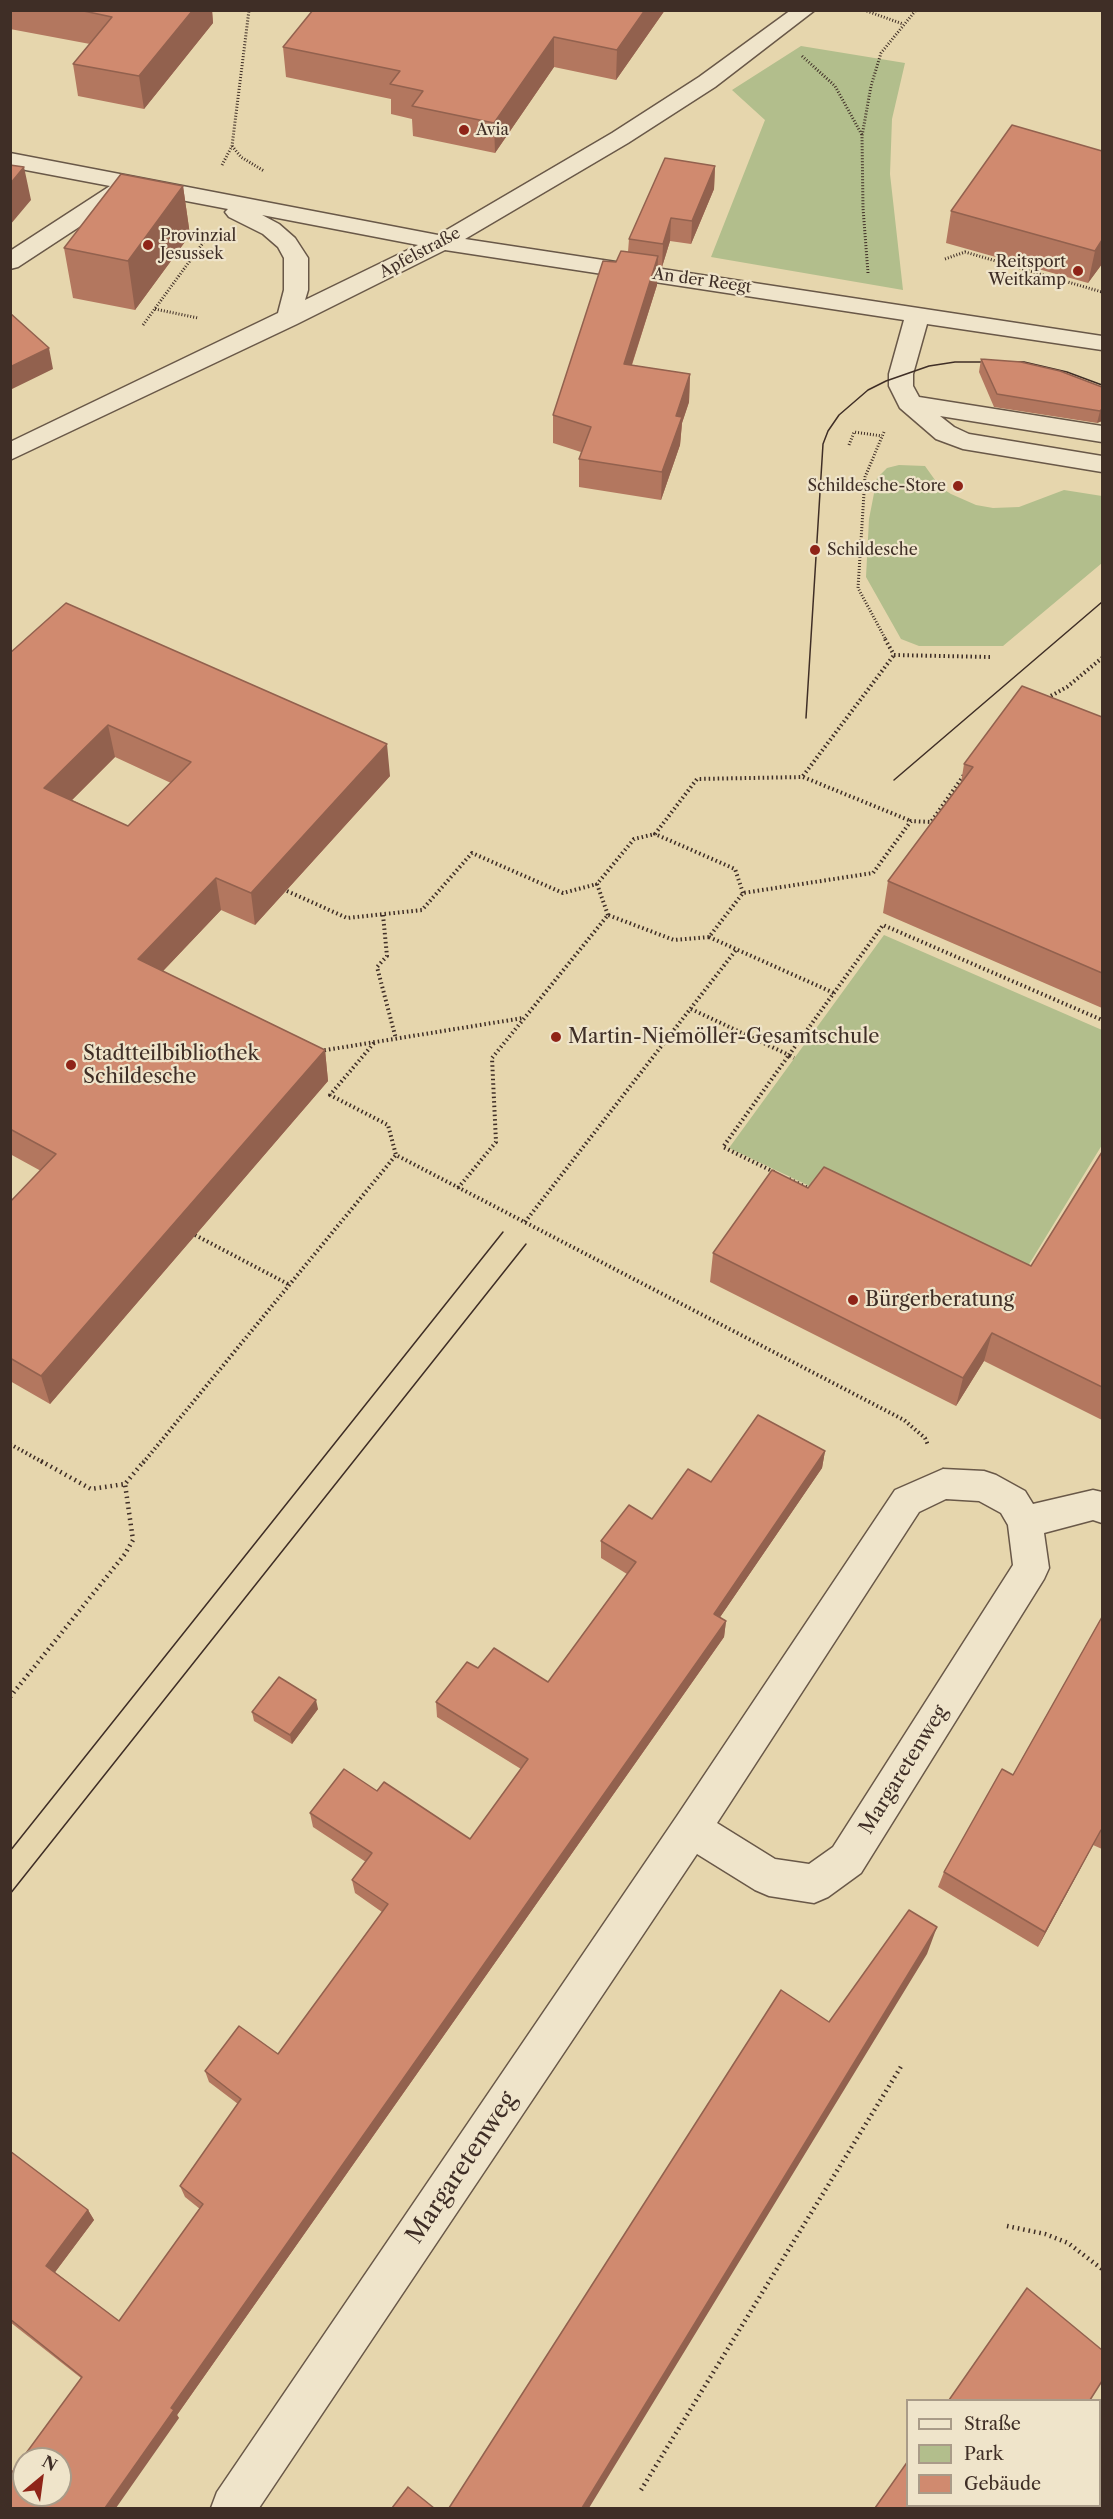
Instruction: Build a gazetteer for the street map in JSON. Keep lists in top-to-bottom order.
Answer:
{
  "streets": {
    "street": ["Apfelstraße", "An der Reegt", "Margaretenweg"]
  },
  "crossings": [
    ["Apfelstraße", "An der Reegt"]
  ],
  "places": [
    "Avia",
    "Provinzial Jesussek",
    "Reitsport Weitkamp",
    "Schildesche-Store",
    "Schildesche",
    "Martin-Niemöller-Gesamtschule",
    "Stadtteilbibliothek Schildesche",
    "Bürgerberatung"
  ],
  "legend": ["Straße", "Park", "Gebäude"],
  "north": "top right"
}
